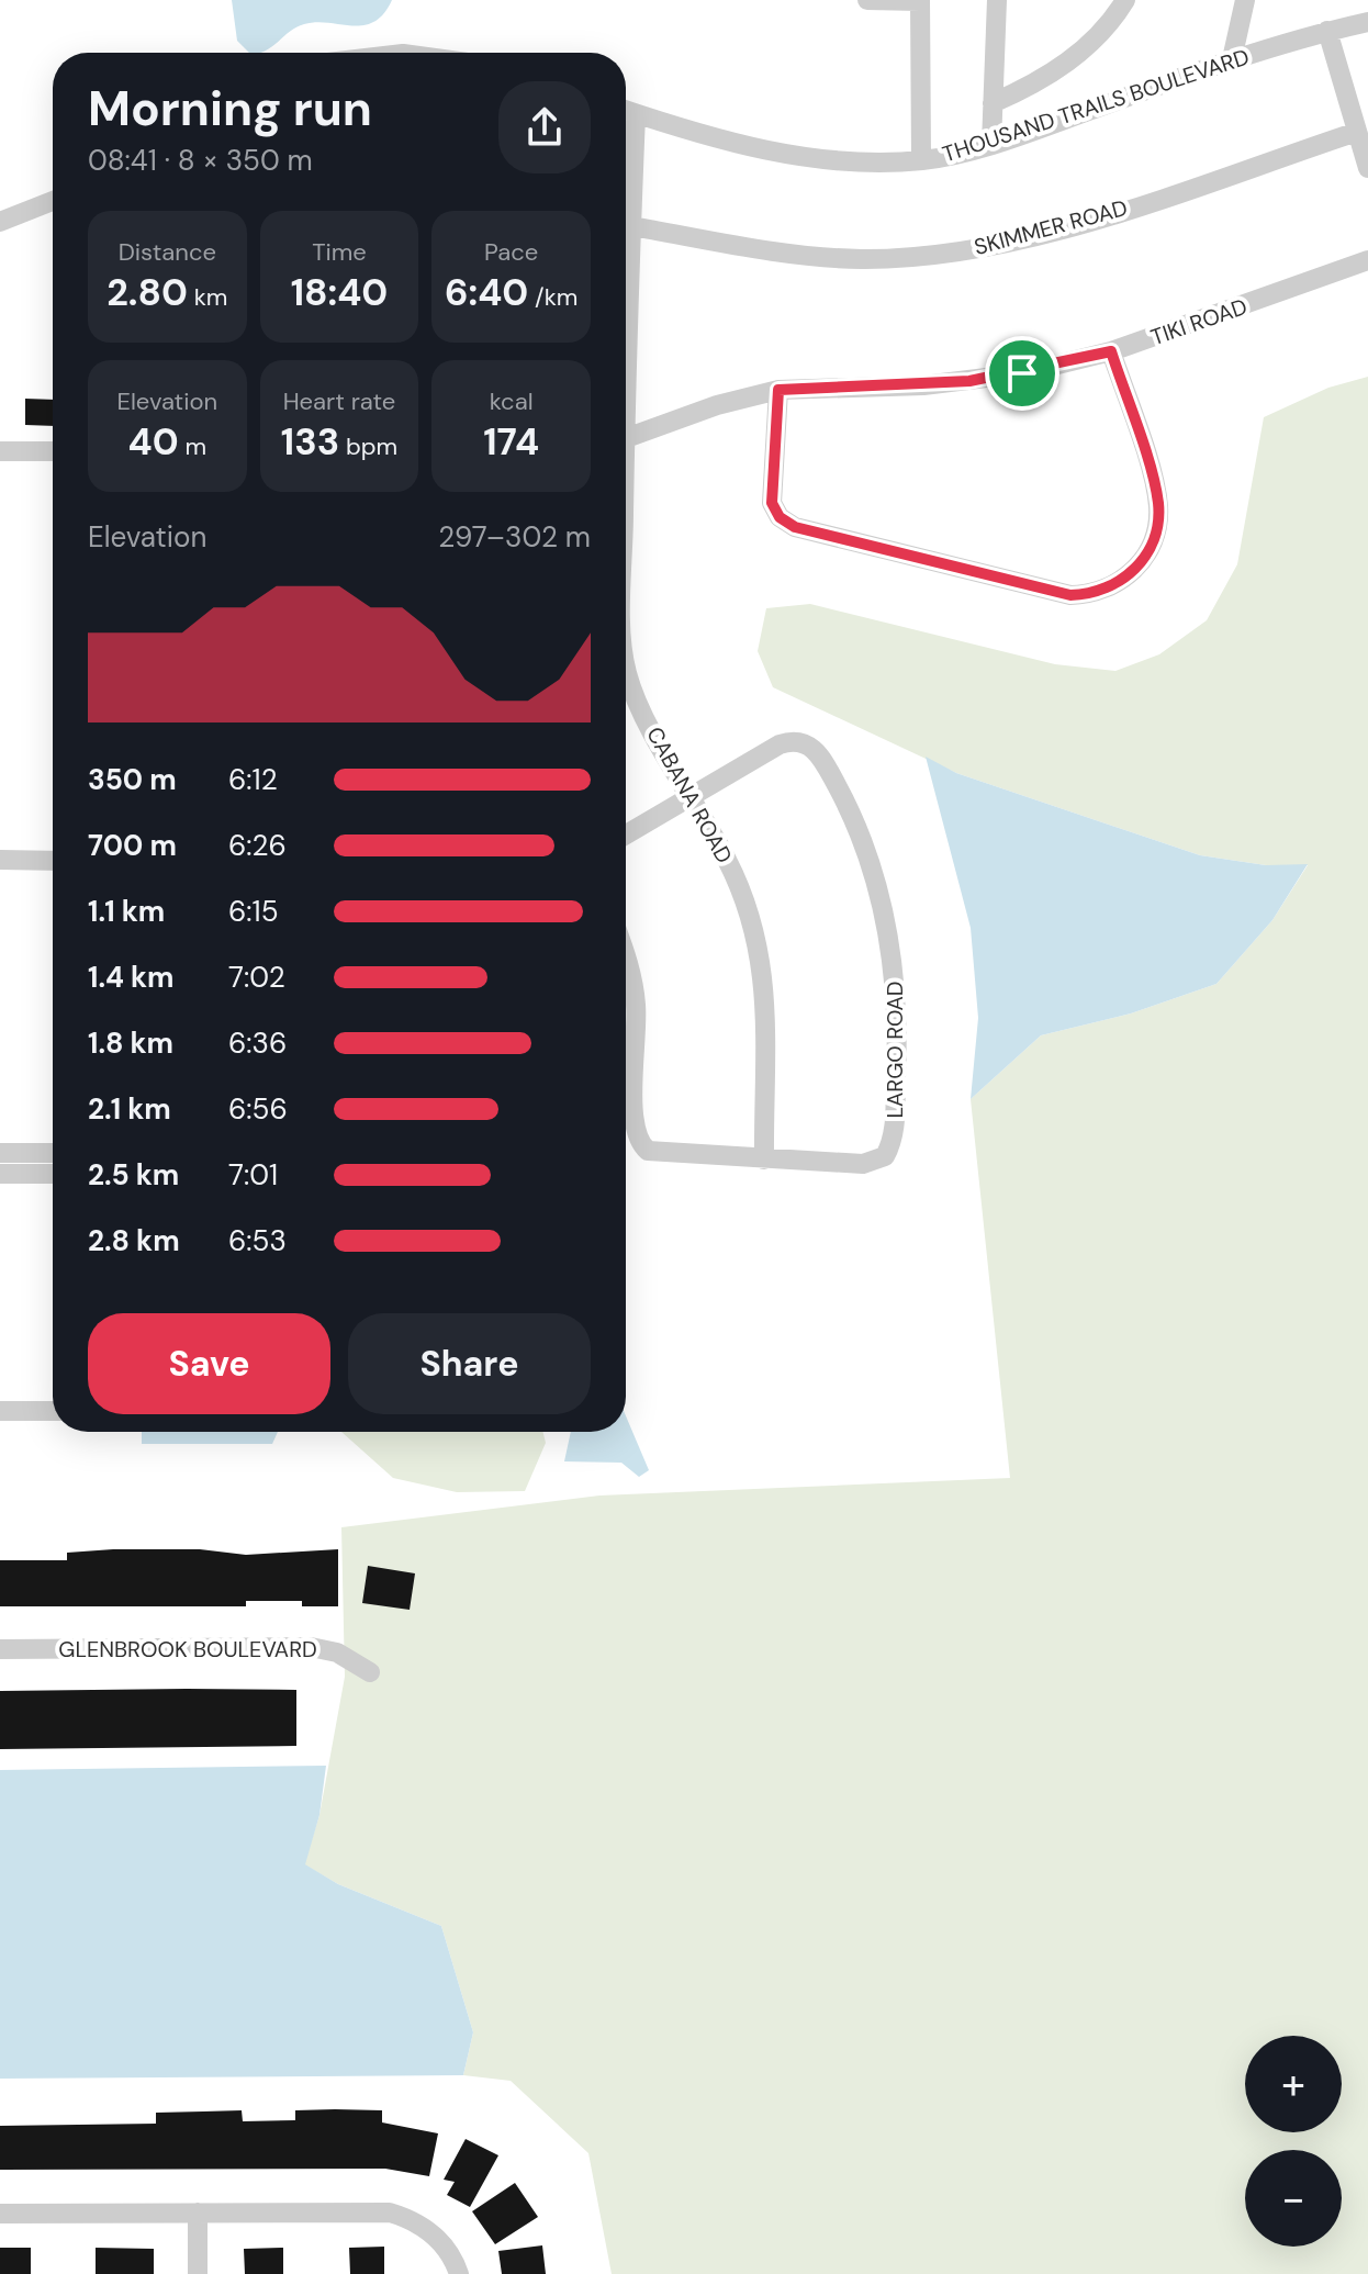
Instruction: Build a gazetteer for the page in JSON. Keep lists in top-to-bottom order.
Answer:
{
  "streets": {
    "street": [
      "THOUSAND TRAILS BOULEVARD",
      "SKIMMER ROAD",
      "TIKI ROAD",
      "CABANA ROAD",
      "LARGO ROAD",
      "GLENBROOK BOULEVARD"
    ]
  },
  "crossings": [
    ["THOUSAND TRAILS BOULEVARD", "CABANA ROAD"],
    ["SKIMMER ROAD", "CABANA ROAD"],
    ["CABANA ROAD", "LARGO ROAD"]
  ],
  "page": {
    "heading": ["Morning run", "08:41 · 8 × 350 m"],
    "stats": [
      ["Distance", "2.80 km"],
      ["Time", "18:40"],
      ["Pace", "6:40 /km"],
      ["Elevation", "40 m"],
      ["Heart rate", "133 bpm"],
      ["kcal", "174"]
    ],
    "chart": ["Elevation", "297–302 m"],
    "list": [
      {
        "name": "350 m",
        "note": "6:12"
      },
      {
        "name": "700 m",
        "note": "6:26"
      },
      {
        "name": "1.1 km",
        "note": "6:15"
      },
      {
        "name": "1.4 km",
        "note": "7:02"
      },
      {
        "name": "1.8 km",
        "note": "6:36"
      },
      {
        "name": "2.1 km",
        "note": "6:56"
      },
      {
        "name": "2.5 km",
        "note": "7:01"
      },
      {
        "name": "2.8 km",
        "note": "6:53"
      }
    ],
    "buttons": ["Save", "Share"],
    "map_buttons": ["+", "−"]
  }
}
